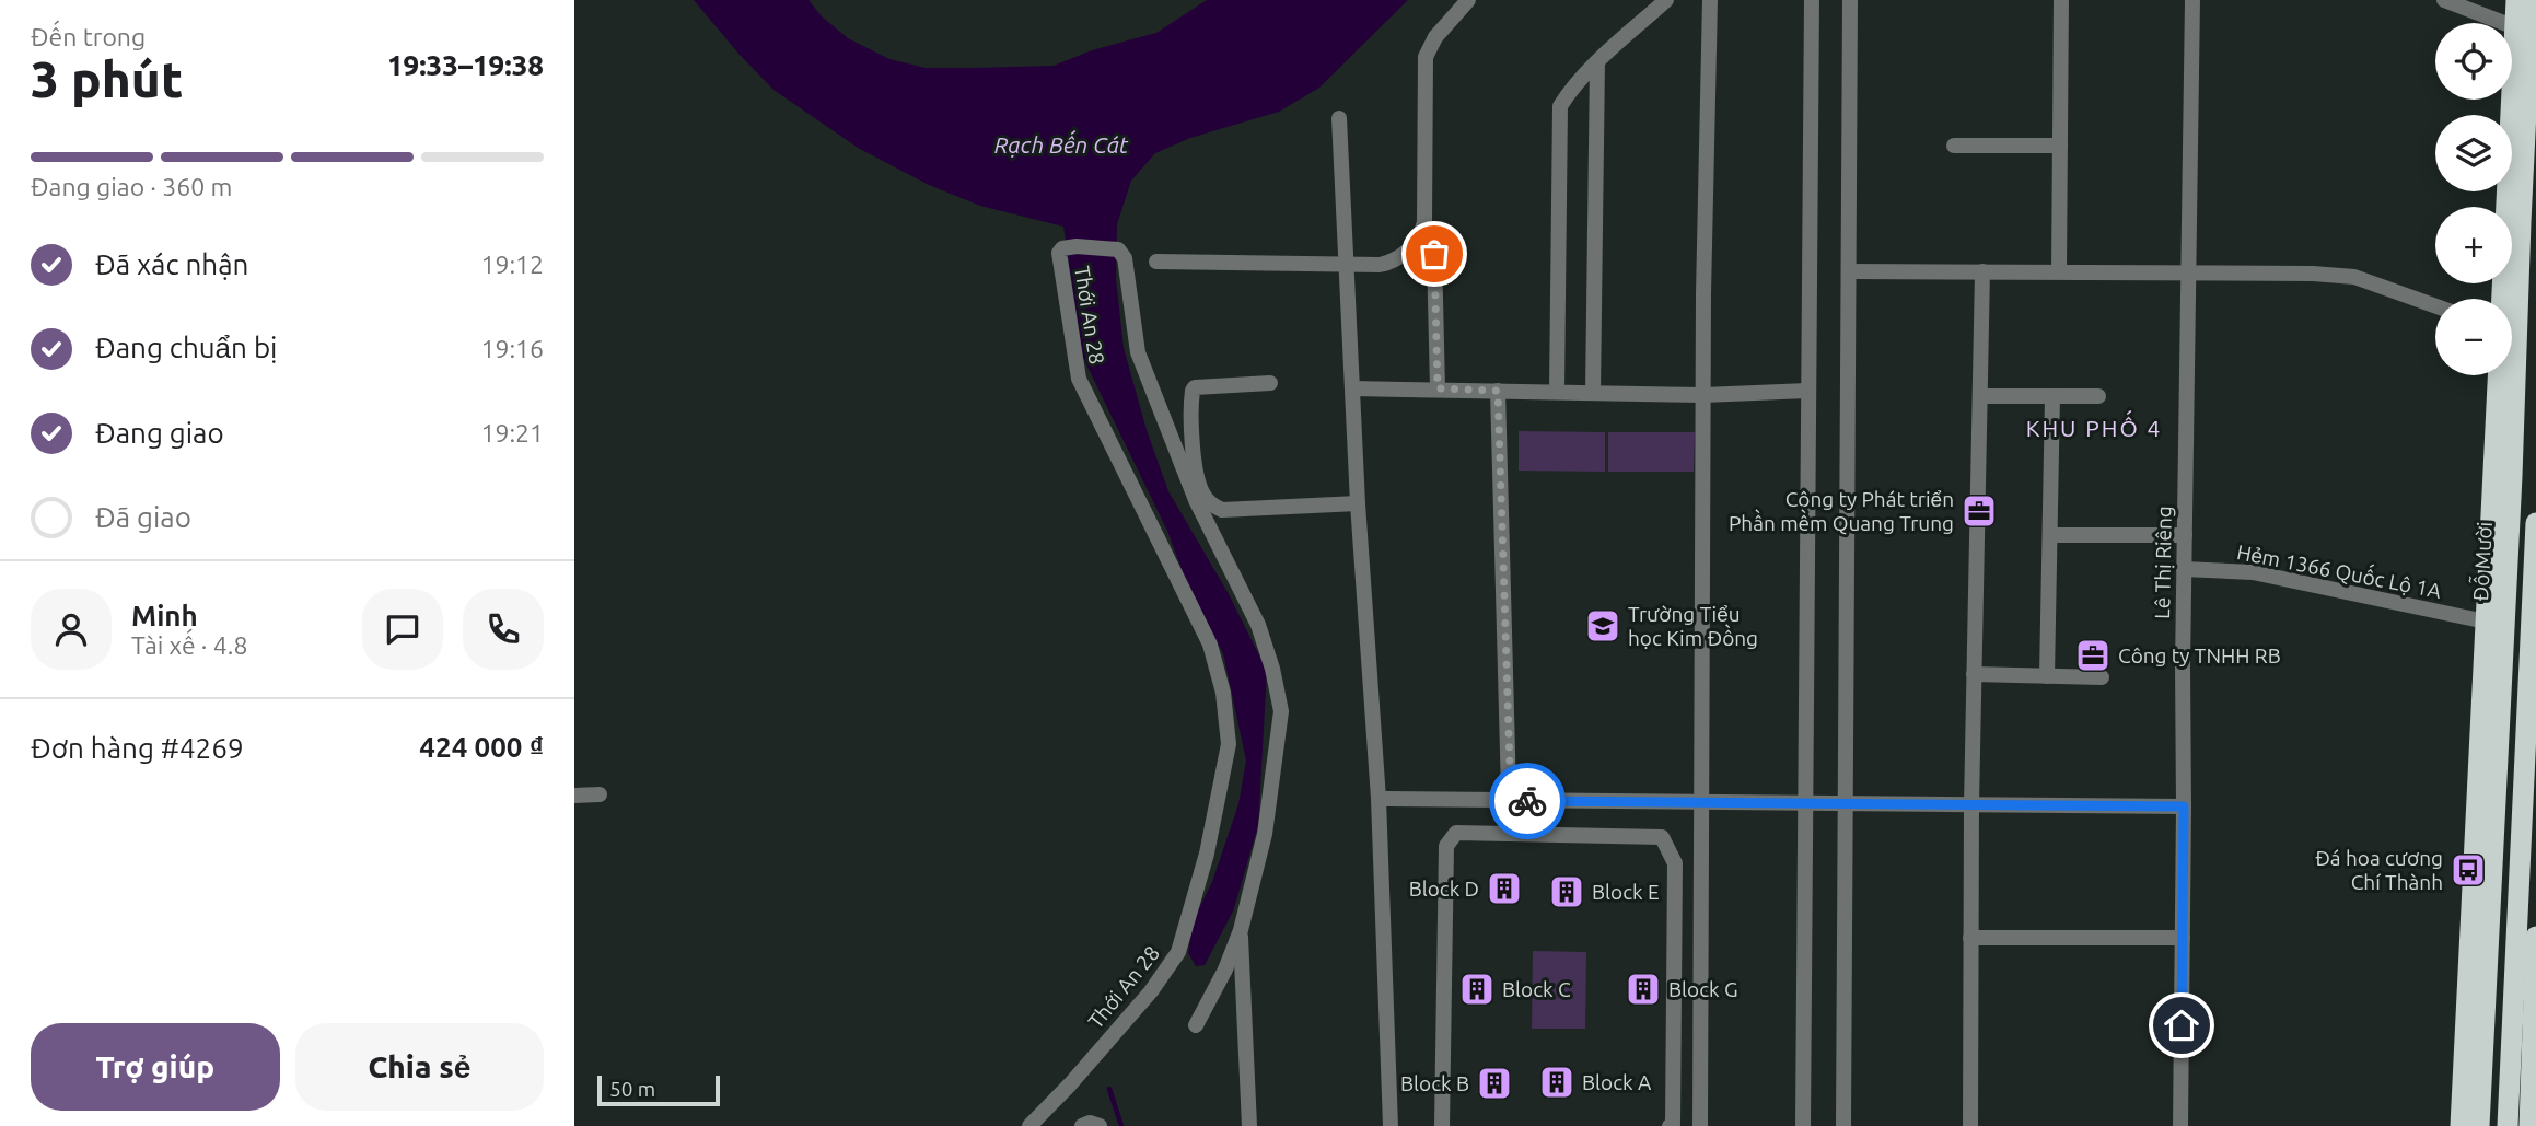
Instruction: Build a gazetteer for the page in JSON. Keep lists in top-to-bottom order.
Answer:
{
  "streets": {
    "highway": ["Đỗ Mười"],
    "street": ["Thới An 28", "Lê Thị Riêng", "Hẻm 1366 Quốc Lộ 1A"]
  },
  "crossings": [
    ["Đỗ Mười", "Hẻm 1366 Quốc Lộ 1A"],
    ["Lê Thị Riêng", "Hẻm 1366 Quốc Lộ 1A"]
  ],
  "districts": ["KHU PHỐ 4"],
  "water": ["Rạch Bến Cát"],
  "places": {
    "office": ["Công ty Phát triển Phần mềm Quang Trung", "Công ty TNHH RB"],
    "school or university": ["Trường Tiểu học Kim Đồng"],
    "bus stop": ["Đá hoa cương Chí Thành"],
    "building": [
      "Block D",
      "Block E",
      "Block C",
      "Block G",
      "Block A",
      "Block B"
    ]
  },
  "scale_bar": "50 m",
  "page": {
    "heading": ["3 phút", "Đến trong", "19:33–19:38"],
    "panel": [
      "Minh",
      "Tài xế · 4.8",
      "Đơn hàng #4269",
      "424 000 ₫"
    ],
    "map_buttons": ["+", "−"],
    "bar": "Đang giao · 360 m",
    "list": [
      ["Đã xác nhận", "19:12"],
      ["Đang chuẩn bị", "19:16"],
      ["Đang giao", "19:21"],
      "Đã giao"
    ],
    "buttons": ["Trợ giúp", "Chia sẻ"],
    "scale": "50 m"
  }
}
